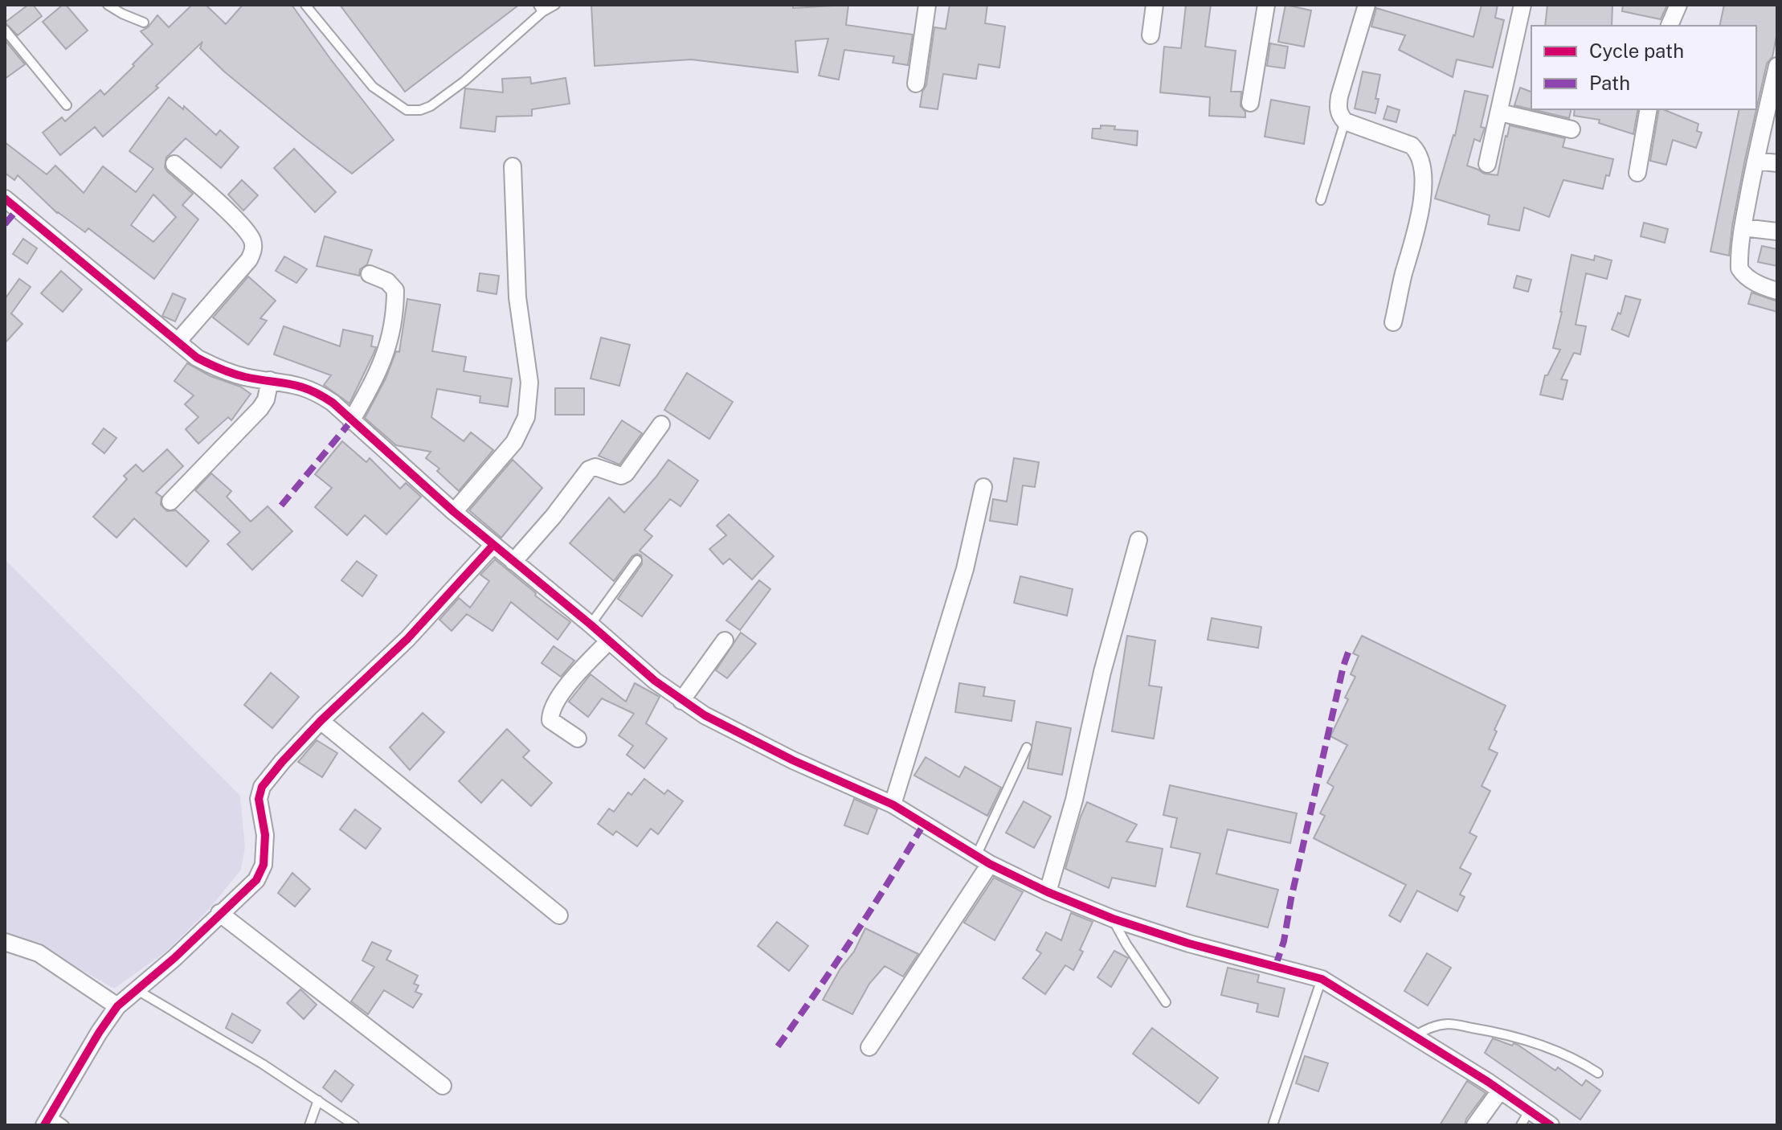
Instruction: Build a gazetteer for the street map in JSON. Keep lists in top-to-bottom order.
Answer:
{
  "legend": ["Cycle path", "Path"]
}
